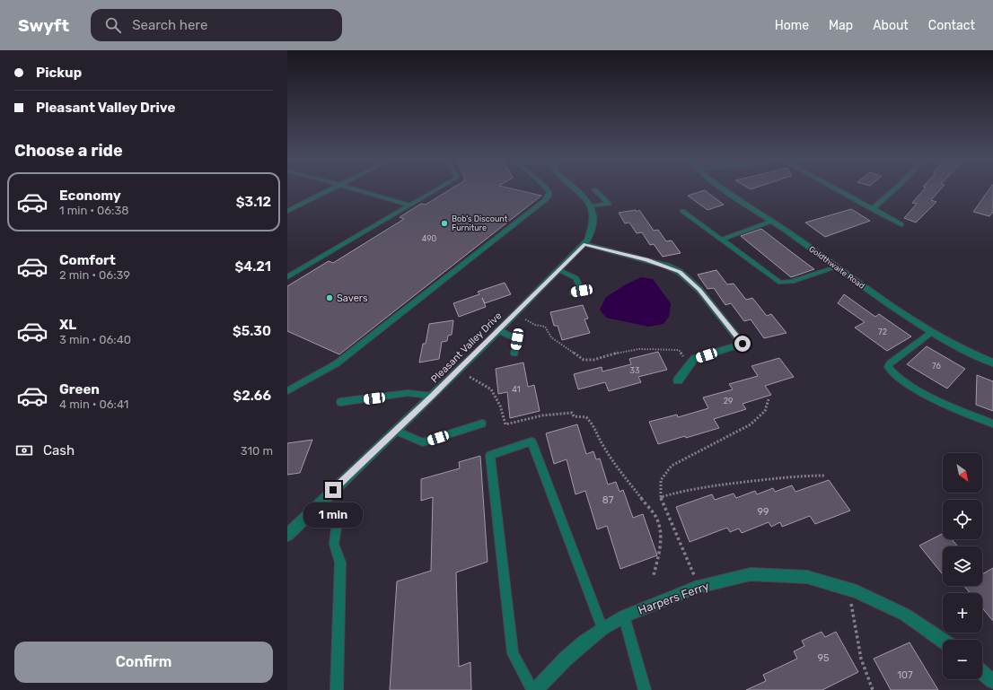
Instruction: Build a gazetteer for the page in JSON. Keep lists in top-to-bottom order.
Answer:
{
  "streets": {
    "street": ["Goldthwaite Road", "Pleasant Valley Drive", "Harpers Ferry"]
  },
  "places": ["Bob's Discount Furniture", "Savers"],
  "house_numbers": [
    "490",
    "72",
    "76",
    "33",
    "41",
    "29",
    "87",
    "99",
    "95",
    "107"
  ],
  "north": "bottom right",
  "page": {
    "header": "Swyft",
    "search": "Search here",
    "nav": [
      "Home",
      "Map",
      "About",
      "Contact"
    ],
    "banner": ["Pickup", "Pleasant Valley Drive"],
    "heading": "Choose a ride",
    "list": [
      {
        "name": "Economy",
        "note": "1 min · 06:38",
        "value": "$3.12"
      },
      {
        "name": "Comfort",
        "note": "2 min · 06:39",
        "value": "$4.21"
      },
      {
        "name": "XL",
        "note": "3 min · 06:40",
        "value": "$5.30"
      },
      {
        "name": "Green",
        "note": "4 min · 06:41",
        "value": "$2.66"
      }
    ],
    "pay": ["Cash", "310 m"],
    "map_buttons": ["+", "−"],
    "bubble": "1 min",
    "buttons": "Confirm"
  }
}
